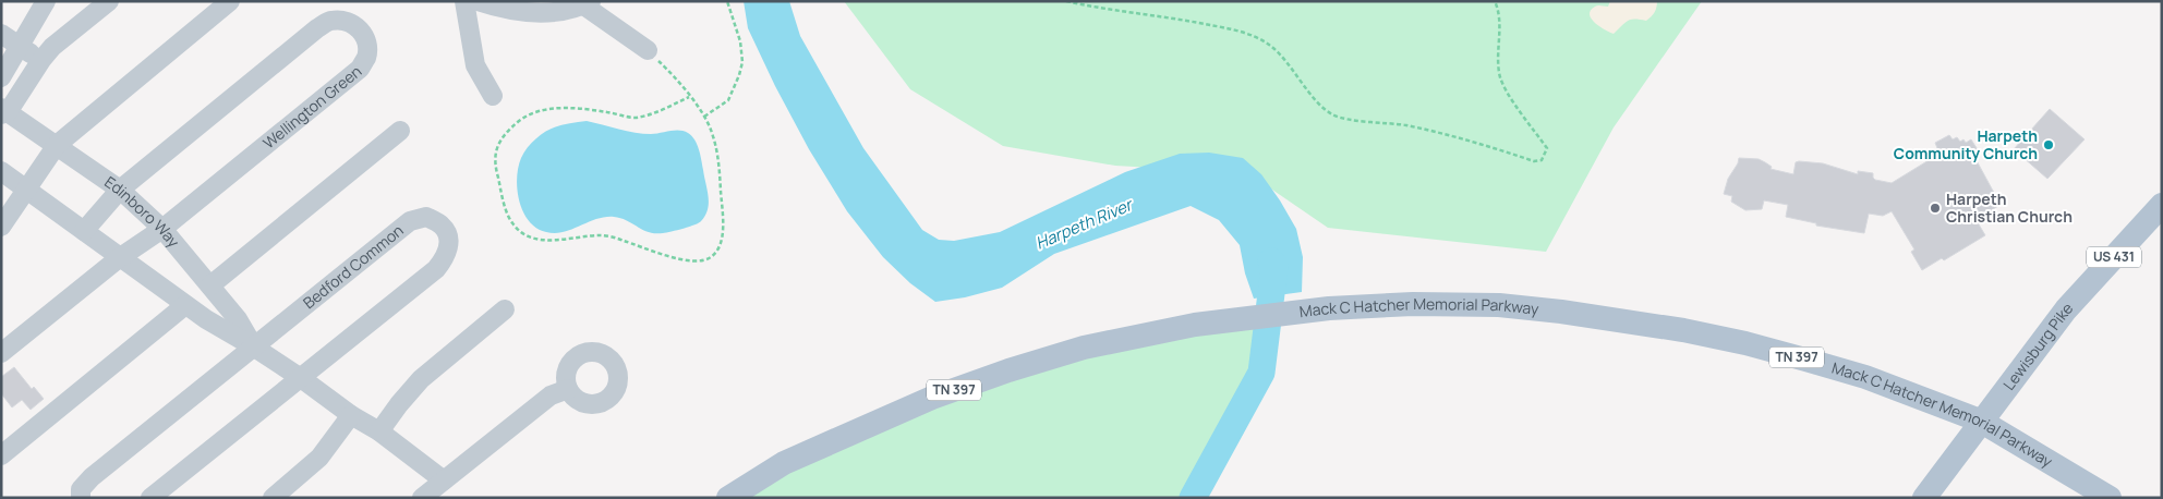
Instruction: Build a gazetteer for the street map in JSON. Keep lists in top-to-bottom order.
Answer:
{
  "streets": {
    "main road": [
      "US 431",
      "Mack C Hatcher Memorial Parkway",
      "Lewisburg Pike",
      "TN 397"
    ],
    "street": ["Wellington Green", "Edinboro Way", "Bedford Common"]
  },
  "crossings": [
    ["Wellington Green", "Edinboro Way"],
    ["Edinboro Way", "Bedford Common"],
    ["Mack C Hatcher Memorial Parkway", "Lewisburg Pike"]
  ],
  "water": ["Harpeth River"],
  "places": ["Harpeth Community Church", "Harpeth Christian Church"]
}
